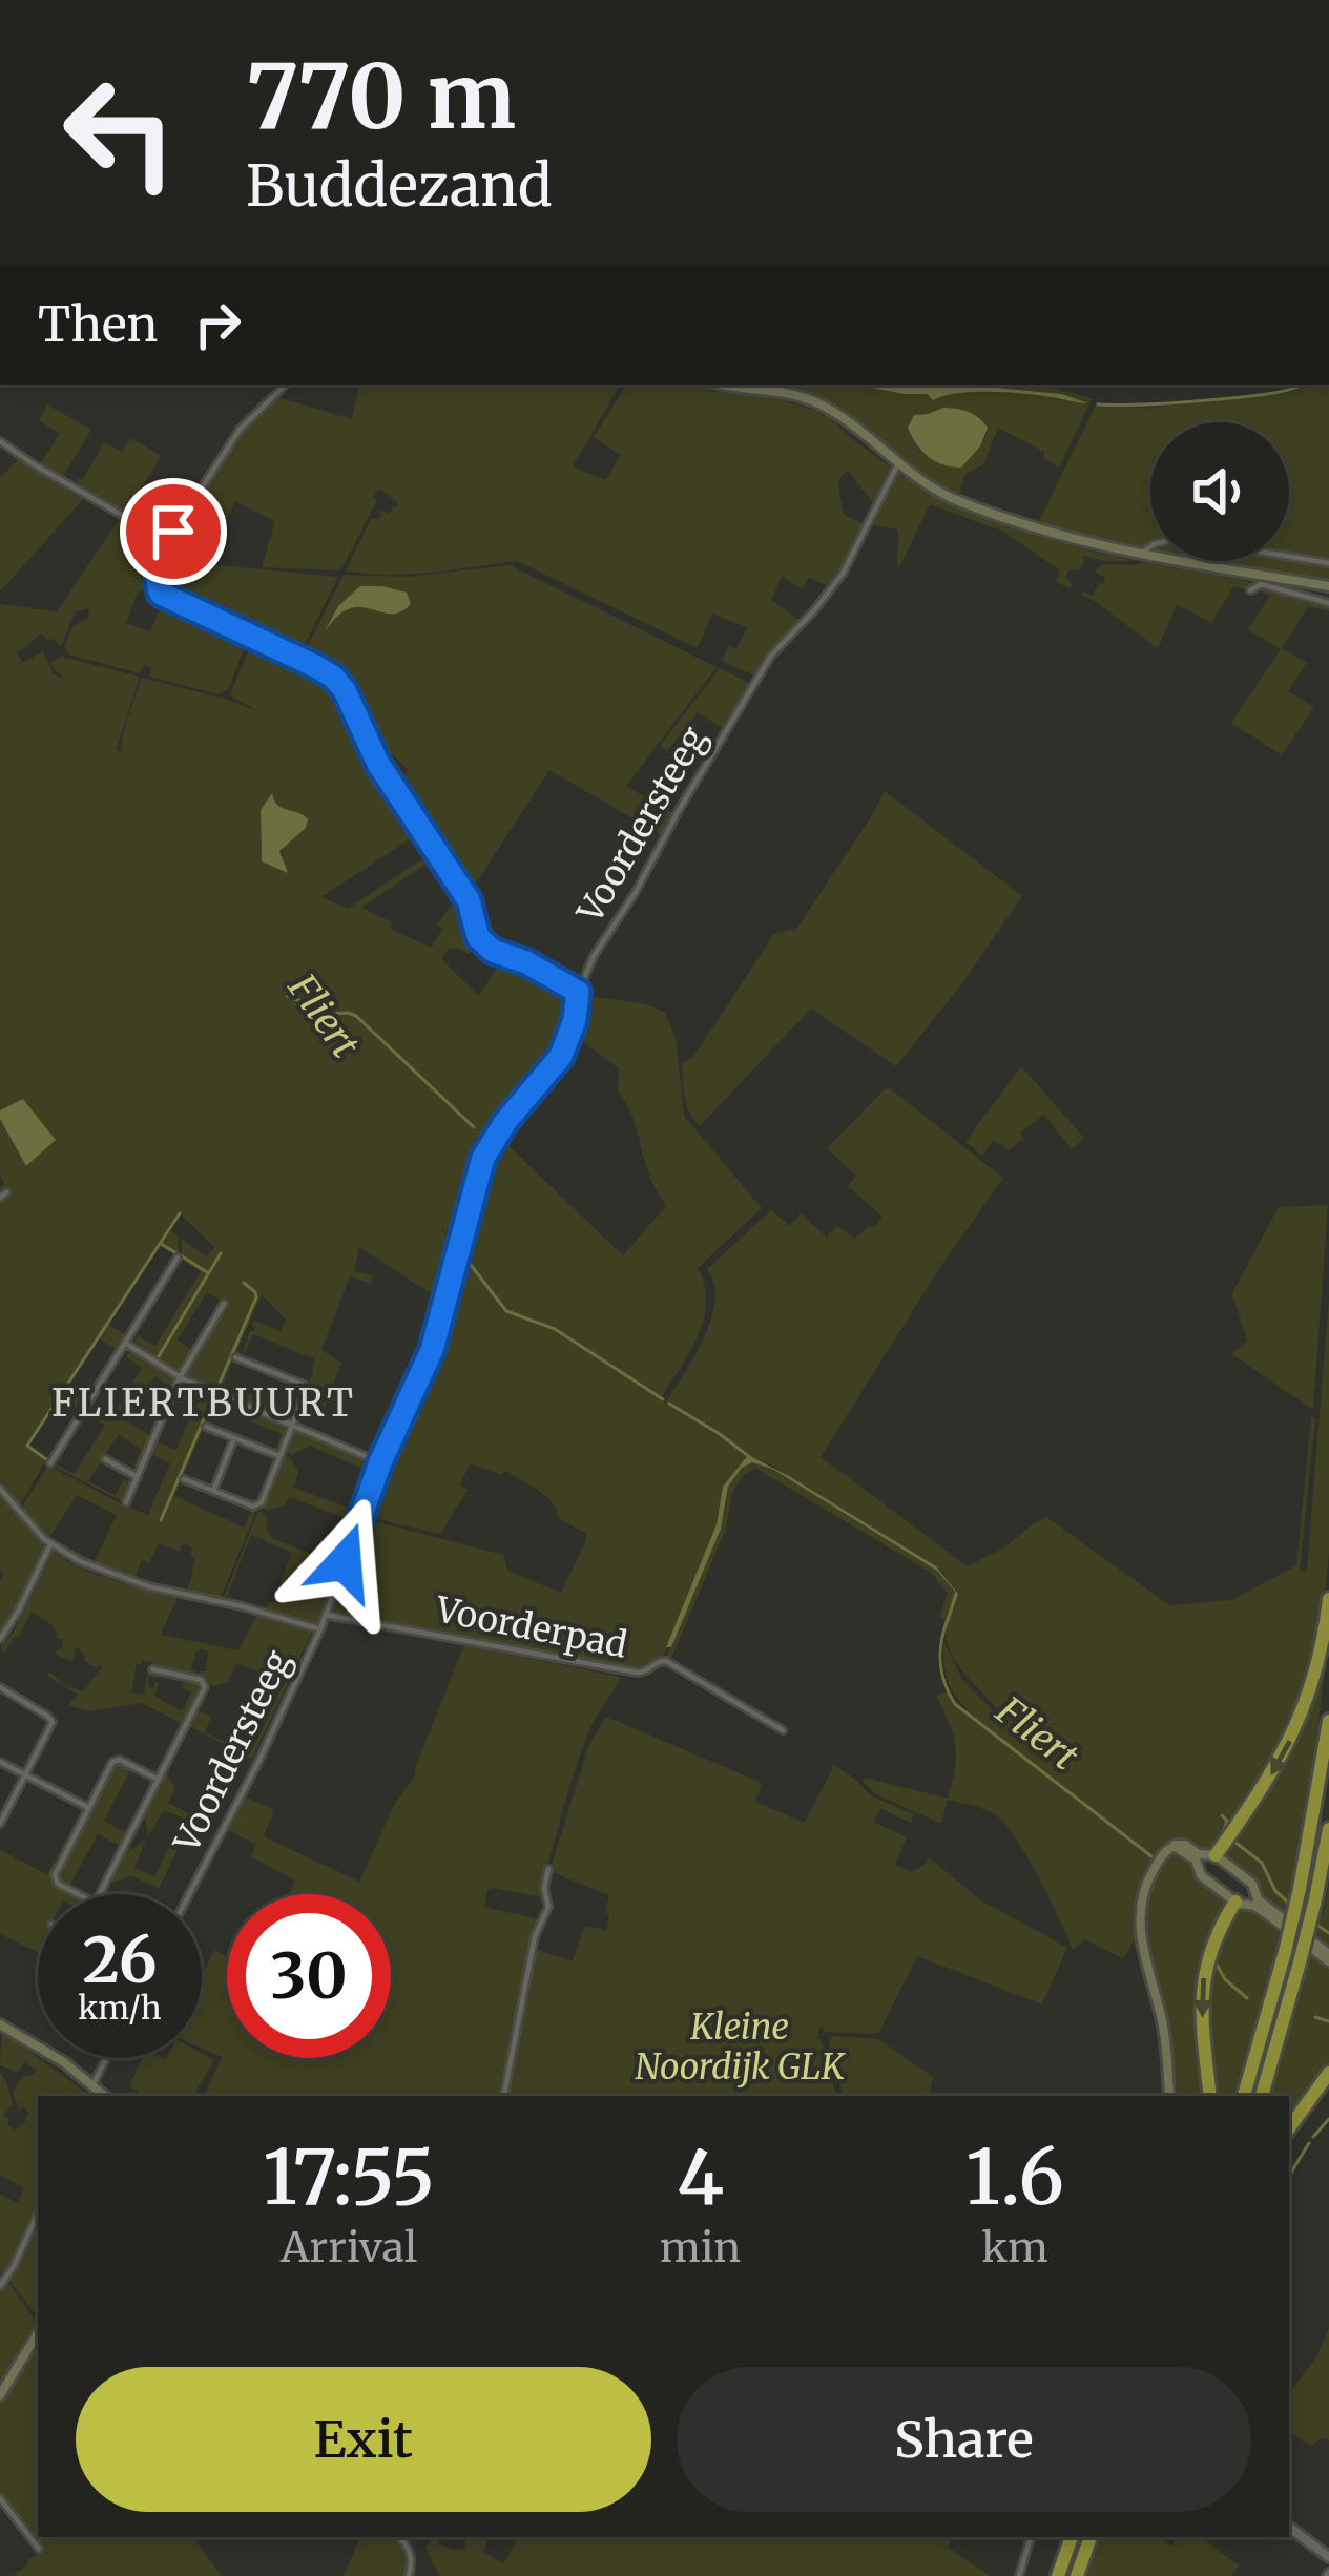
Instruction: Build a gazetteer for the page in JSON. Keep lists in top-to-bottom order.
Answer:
{
  "streets": {
    "street": ["Voordersteeg", "Voorderpad"]
  },
  "crossings": [
    ["Voordersteeg", "Voorderpad"]
  ],
  "districts": ["FLIERTBUURT"],
  "water": ["Fliert"],
  "parks": ["Kleine Noordijk GLK"],
  "page": {
    "turn": ["770 m", "Buddezand"],
    "then": "Then",
    "speed": "26 km/h",
    "limit": "30",
    "eta": [
      "17:55",
      "Arrival",
      "4",
      "min",
      "1.6",
      "km"
    ],
    "buttons": ["Exit", "Share"]
  }
}
